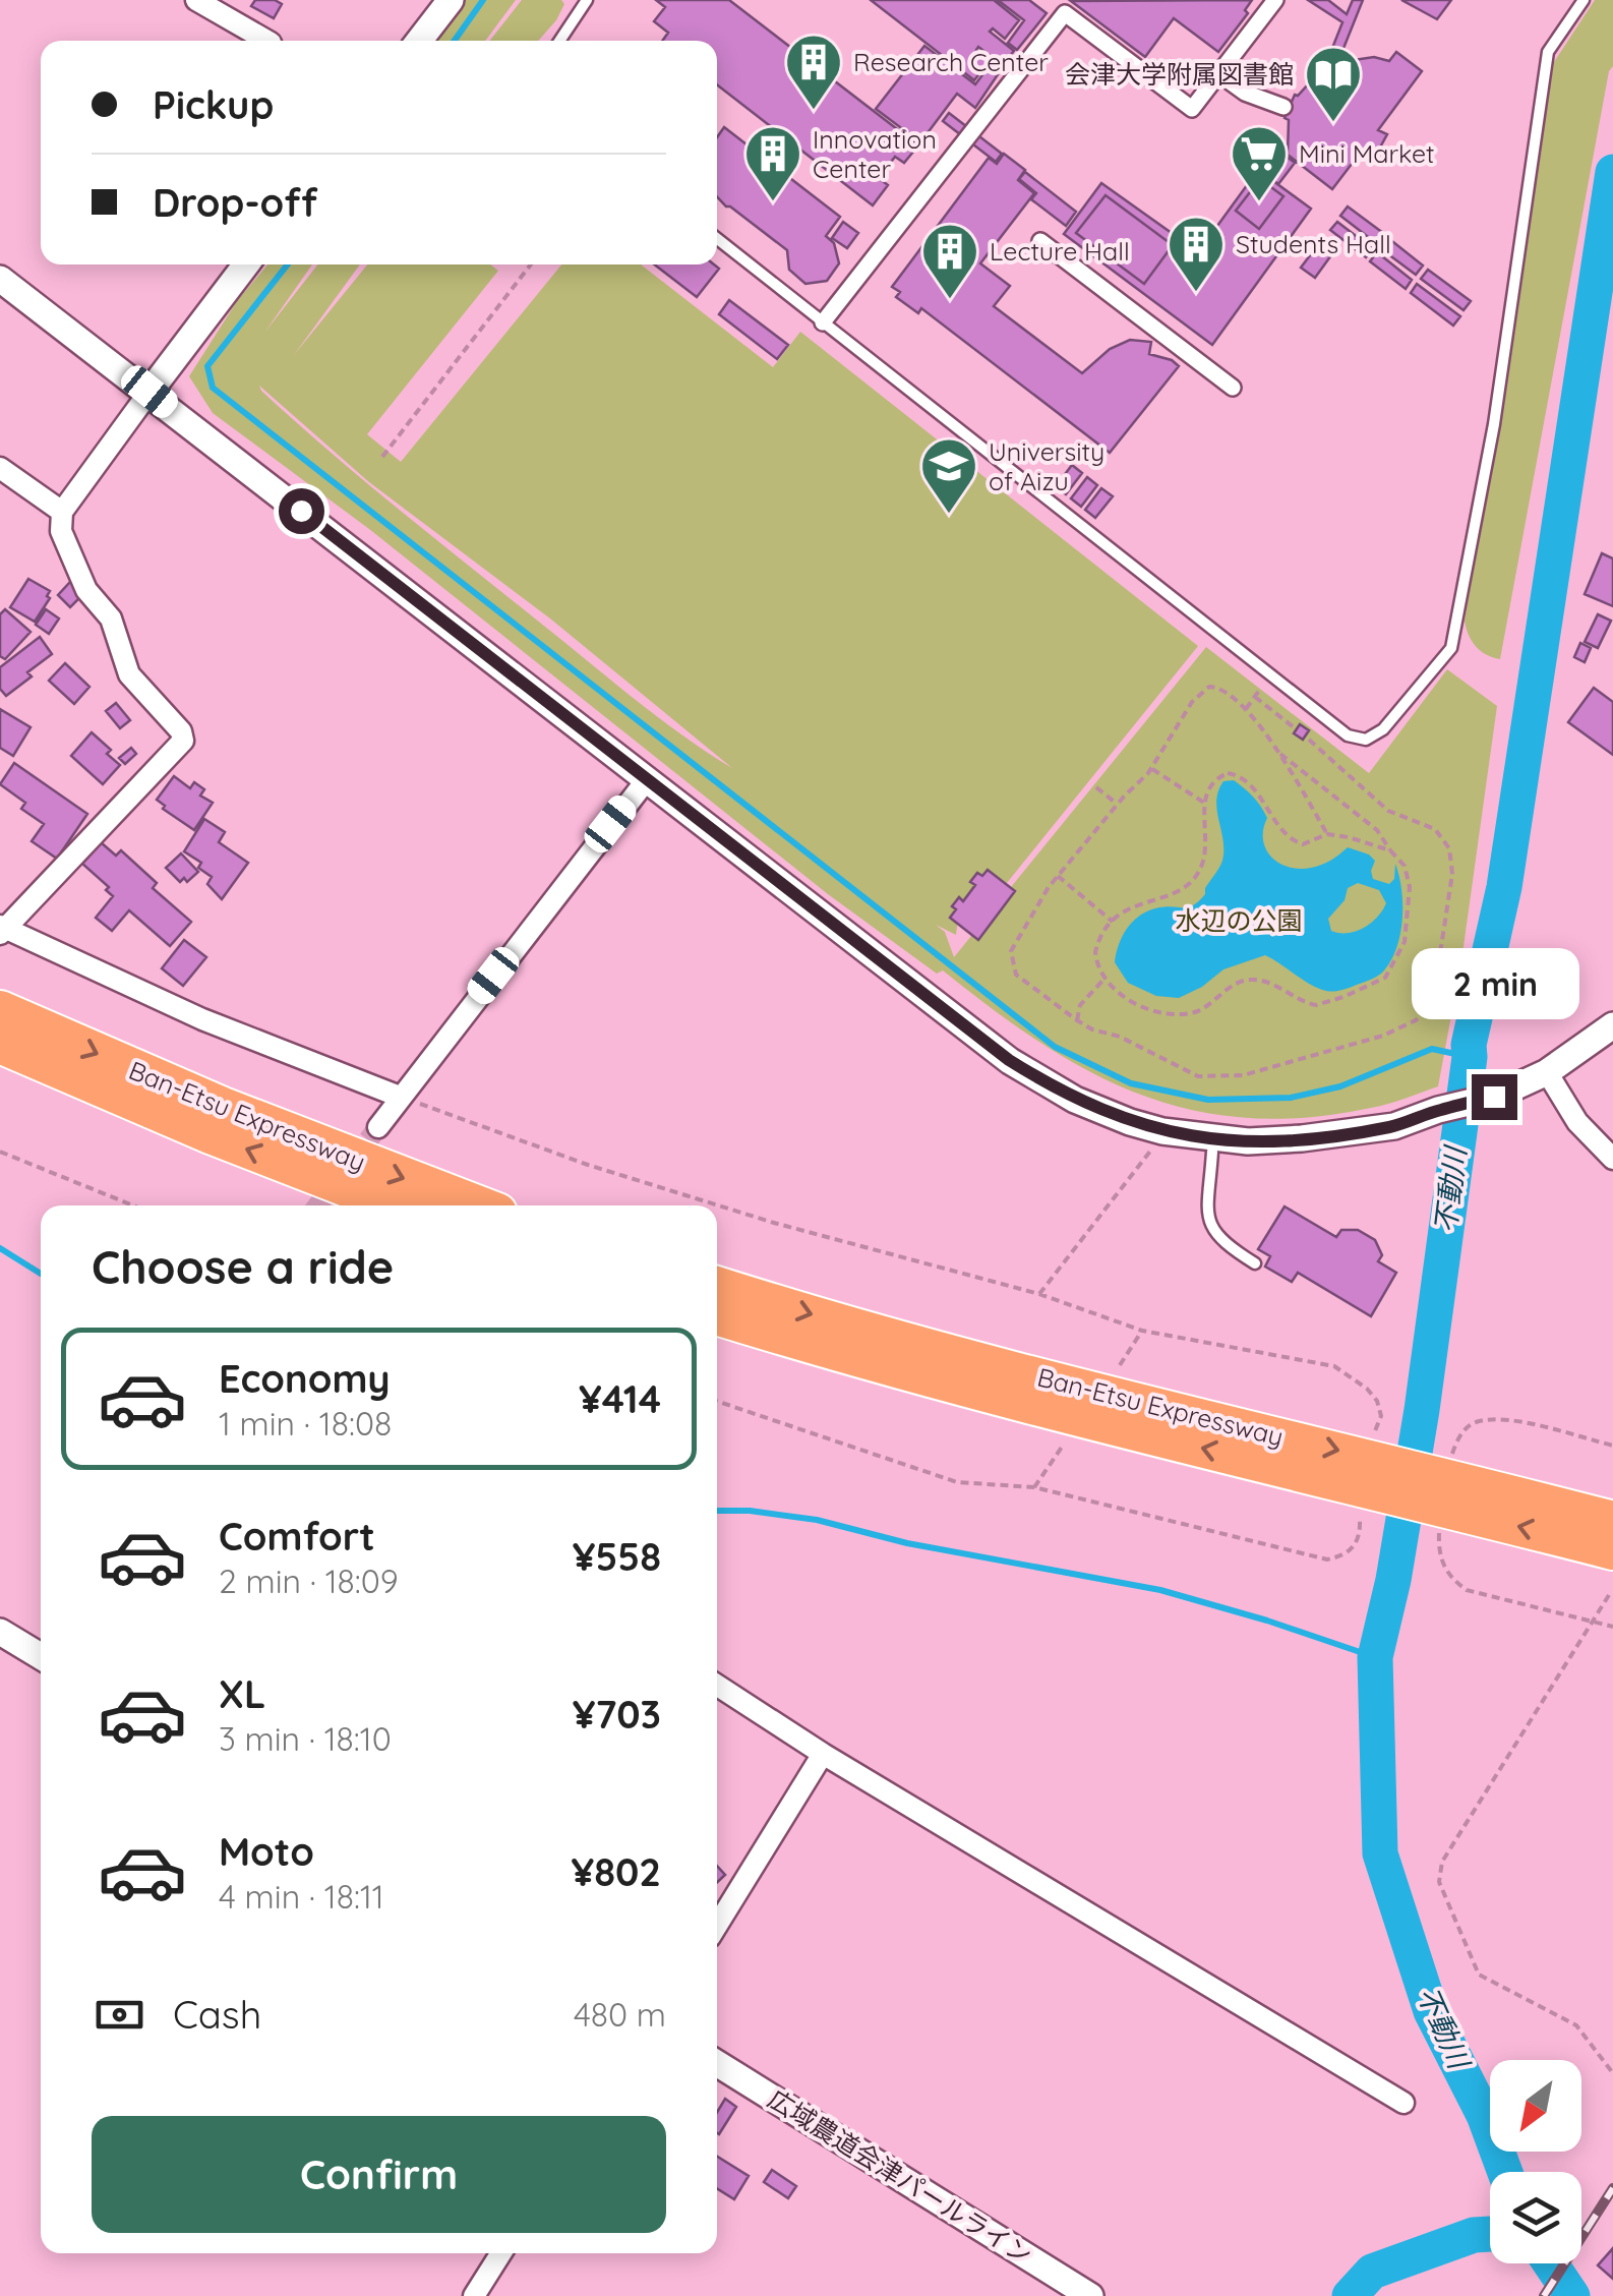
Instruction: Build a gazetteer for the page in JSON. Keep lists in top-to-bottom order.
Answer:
{
  "streets": {
    "highway": ["Ban-Etsu Expressway"],
    "street": ["広域農道会津パールライン"]
  },
  "water": ["不動川"],
  "parks": ["水辺の公園"],
  "places": {
    "building": [
      "Research Center",
      "Innovation Center",
      "Students Hall",
      "Lecture Hall"
    ],
    "library": ["会津大学附属図書館"],
    "supermarket": ["Mini Market"],
    "school or university": ["University of Aizu"]
  },
  "north": "bottom left",
  "page": {
    "banner": ["Pickup", "Drop-off"],
    "bubble": "2 min",
    "heading": "Choose a ride",
    "list": [
      {
        "name": "Economy",
        "note": "1 min · 18:08",
        "value": "¥414"
      },
      {
        "name": "Comfort",
        "note": "2 min · 18:09",
        "value": "¥558"
      },
      {
        "name": "XL",
        "note": "3 min · 18:10",
        "value": "¥703"
      },
      {
        "name": "Moto",
        "note": "4 min · 18:11",
        "value": "¥802"
      }
    ],
    "pay": ["Cash", "480 m"],
    "buttons": "Confirm"
  }
}
